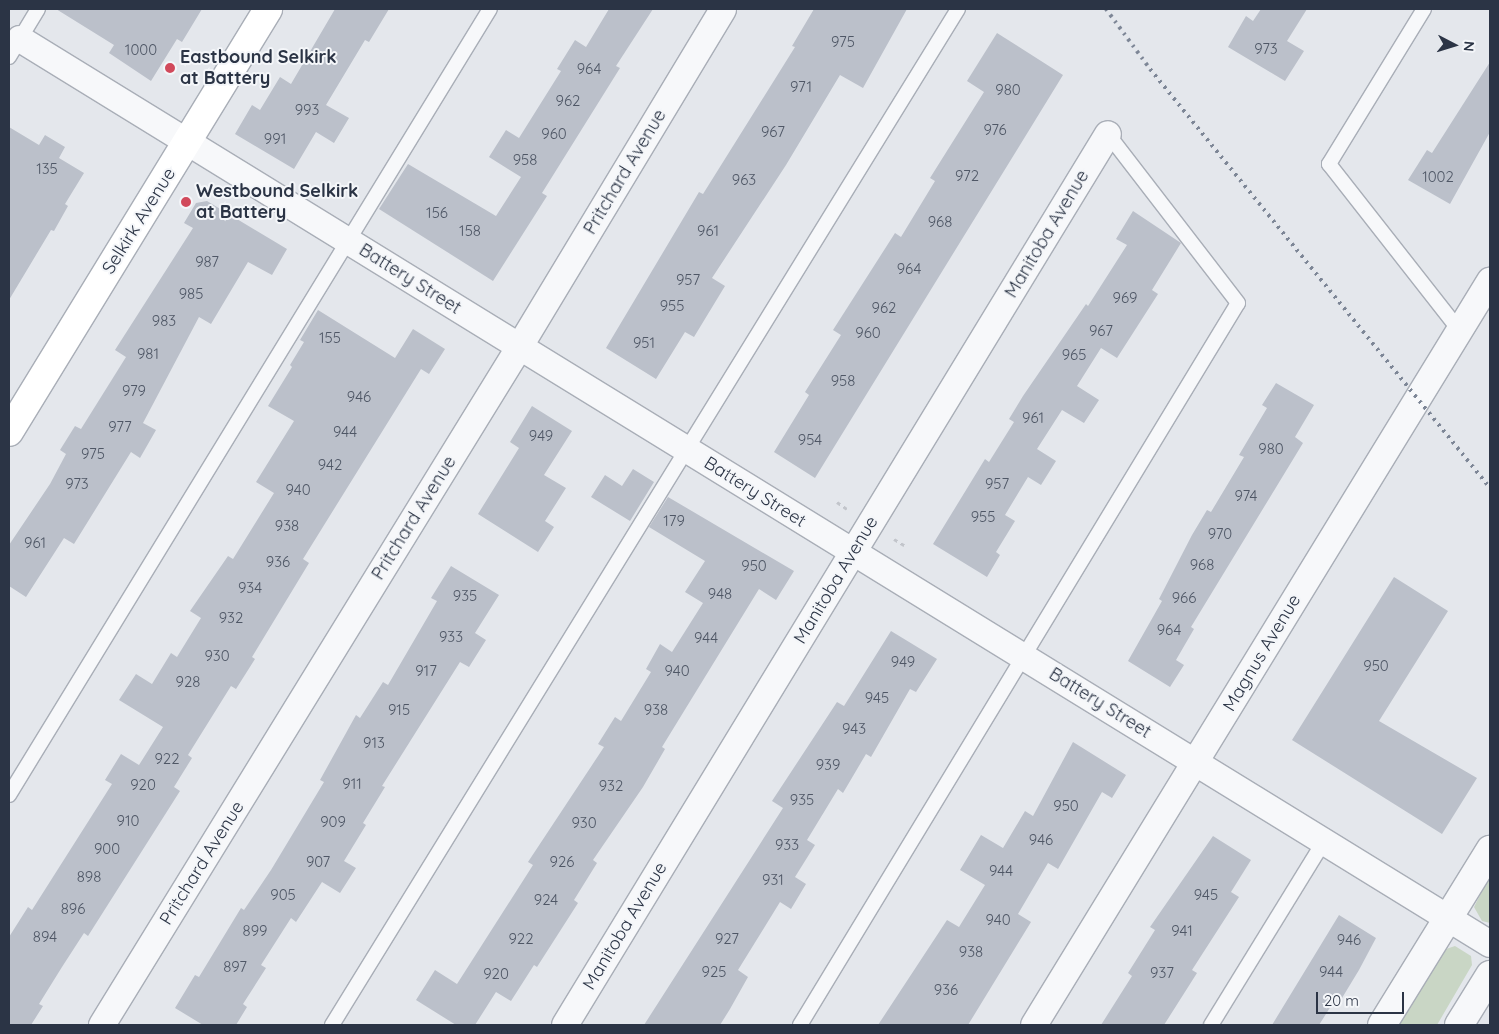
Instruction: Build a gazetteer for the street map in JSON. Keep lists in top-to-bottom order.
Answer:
{
  "streets": {
    "main road": ["Selkirk Avenue"],
    "street": [
      "Pritchard Avenue",
      "Manitoba Avenue",
      "Battery Street",
      "Magnus Avenue"
    ]
  },
  "crossings": [
    ["Pritchard Avenue", "Battery Street"],
    ["Selkirk Avenue", "Battery Street"],
    ["Manitoba Avenue", "Battery Street"],
    ["Battery Street", "Magnus Avenue"]
  ],
  "places": ["Eastbound Selkirk at Battery", "Westbound Selkirk at Battery"],
  "house_numbers": [
    "975",
    "973",
    "1000",
    "964",
    "971",
    "980",
    "962",
    "993",
    "976",
    "967",
    "960",
    "991",
    "958",
    "135",
    "972",
    "1002",
    "963",
    "156",
    "968",
    "158",
    "961",
    "987",
    "964",
    "957",
    "985",
    "969",
    "955",
    "962",
    "983",
    "967",
    "960",
    "155",
    "951",
    "981",
    "965",
    "958",
    "979",
    "946",
    "961",
    "977",
    "944",
    "949",
    "954",
    "980",
    "975",
    "942",
    "973",
    "957",
    "940",
    "974",
    "955",
    "179",
    "938",
    "970",
    "961",
    "936",
    "968",
    "950",
    "934",
    "948",
    "935",
    "966",
    "932",
    "964",
    "933",
    "944",
    "930",
    "949",
    "950",
    "917",
    "940",
    "928",
    "945",
    "915",
    "938",
    "943",
    "913",
    "922",
    "939",
    "911",
    "920",
    "932",
    "935",
    "950",
    "910",
    "909",
    "930",
    "946",
    "933",
    "900",
    "907",
    "926",
    "944",
    "898",
    "931",
    "905",
    "945",
    "924",
    "896",
    "940",
    "899",
    "941",
    "894",
    "922",
    "927",
    "946",
    "938",
    "897",
    "925",
    "944",
    "937",
    "920",
    "936"
  ],
  "scale_bar": "20 m",
  "north": "right"
}
